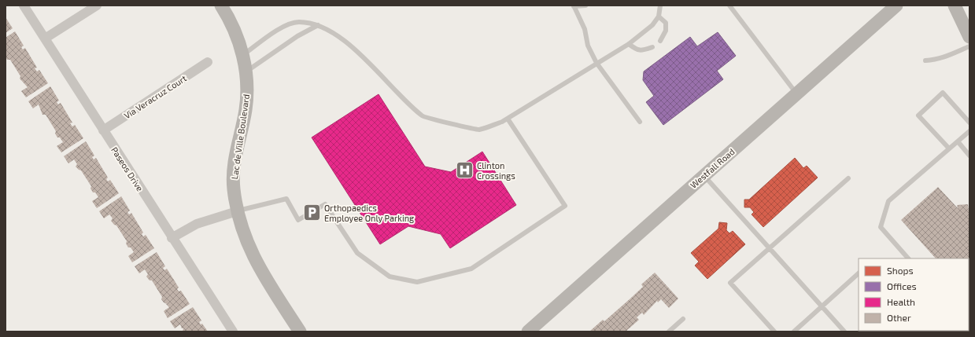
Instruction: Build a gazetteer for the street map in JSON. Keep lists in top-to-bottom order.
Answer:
{
  "streets": {
    "street": [
      "Via Veracruz Court",
      "Lac de Ville Boulevard",
      "Westfall Road",
      "Paseos Drive"
    ]
  },
  "crossings": [
    ["Via Veracruz Court", "Paseos Drive"]
  ],
  "places": {
    "hospital": ["Clinton Crossings"],
    "parking": ["Orthopaedics Employee Only Parking"]
  },
  "legend": [
    "Shops",
    "Offices",
    "Health",
    "Other"
  ]
}
